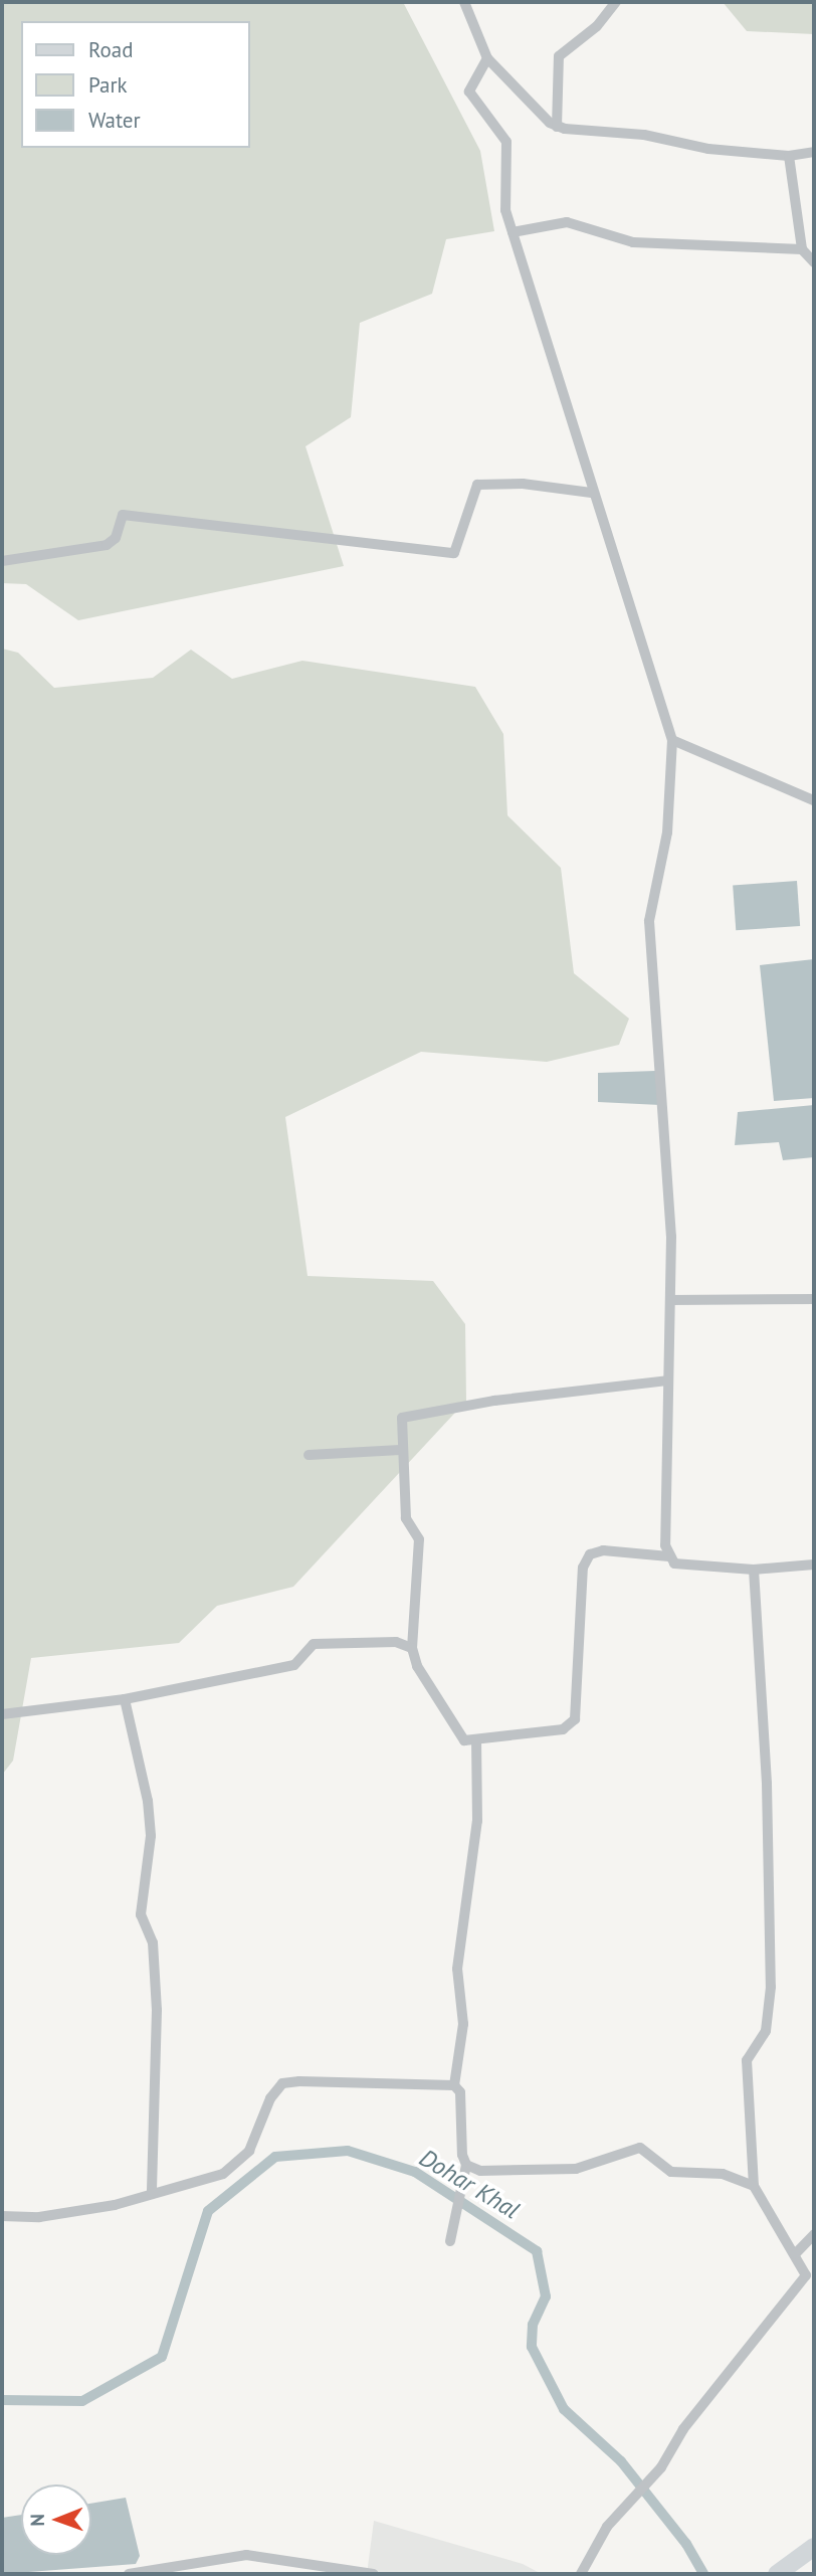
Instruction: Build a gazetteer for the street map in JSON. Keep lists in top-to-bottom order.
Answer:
{
  "water": ["Dohar Khal"],
  "legend": ["Road", "Park", "Water"],
  "north": "left"
}
